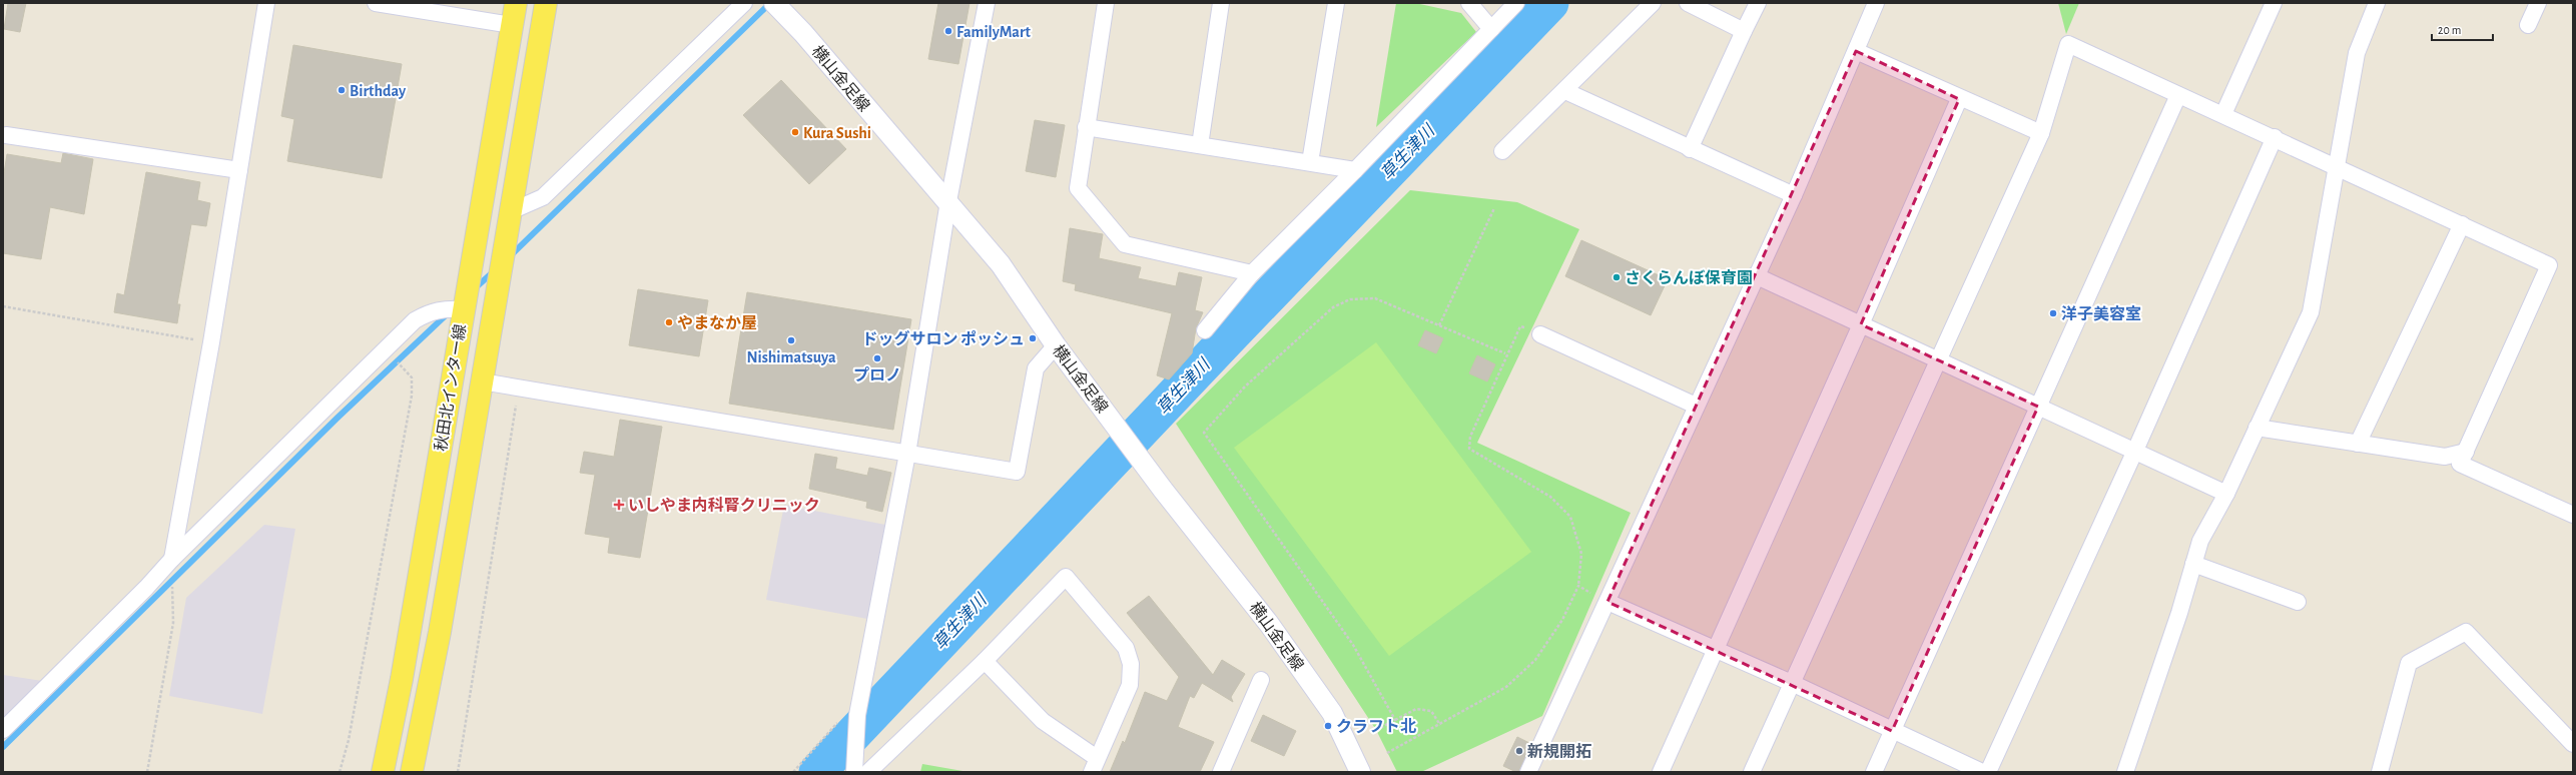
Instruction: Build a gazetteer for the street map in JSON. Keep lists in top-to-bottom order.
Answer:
{
  "streets": {
    "main road": ["秋田北インター線"],
    "street": ["横山金足線"]
  },
  "water": ["草生津川"],
  "places": {
    "other": [
      "FamilyMart",
      "Birthday",
      "Kura Sushi",
      "さくらんぼ保育園",
      "洋子美容室",
      "やまなか屋",
      "ドッグサロン ポッシュ",
      "Nishimatsuya",
      "プロノ",
      "クラフト北",
      "新規開拓"
    ],
    "health": ["いしやま内科腎クリニック"]
  },
  "scale_bar": "20 m"
}
